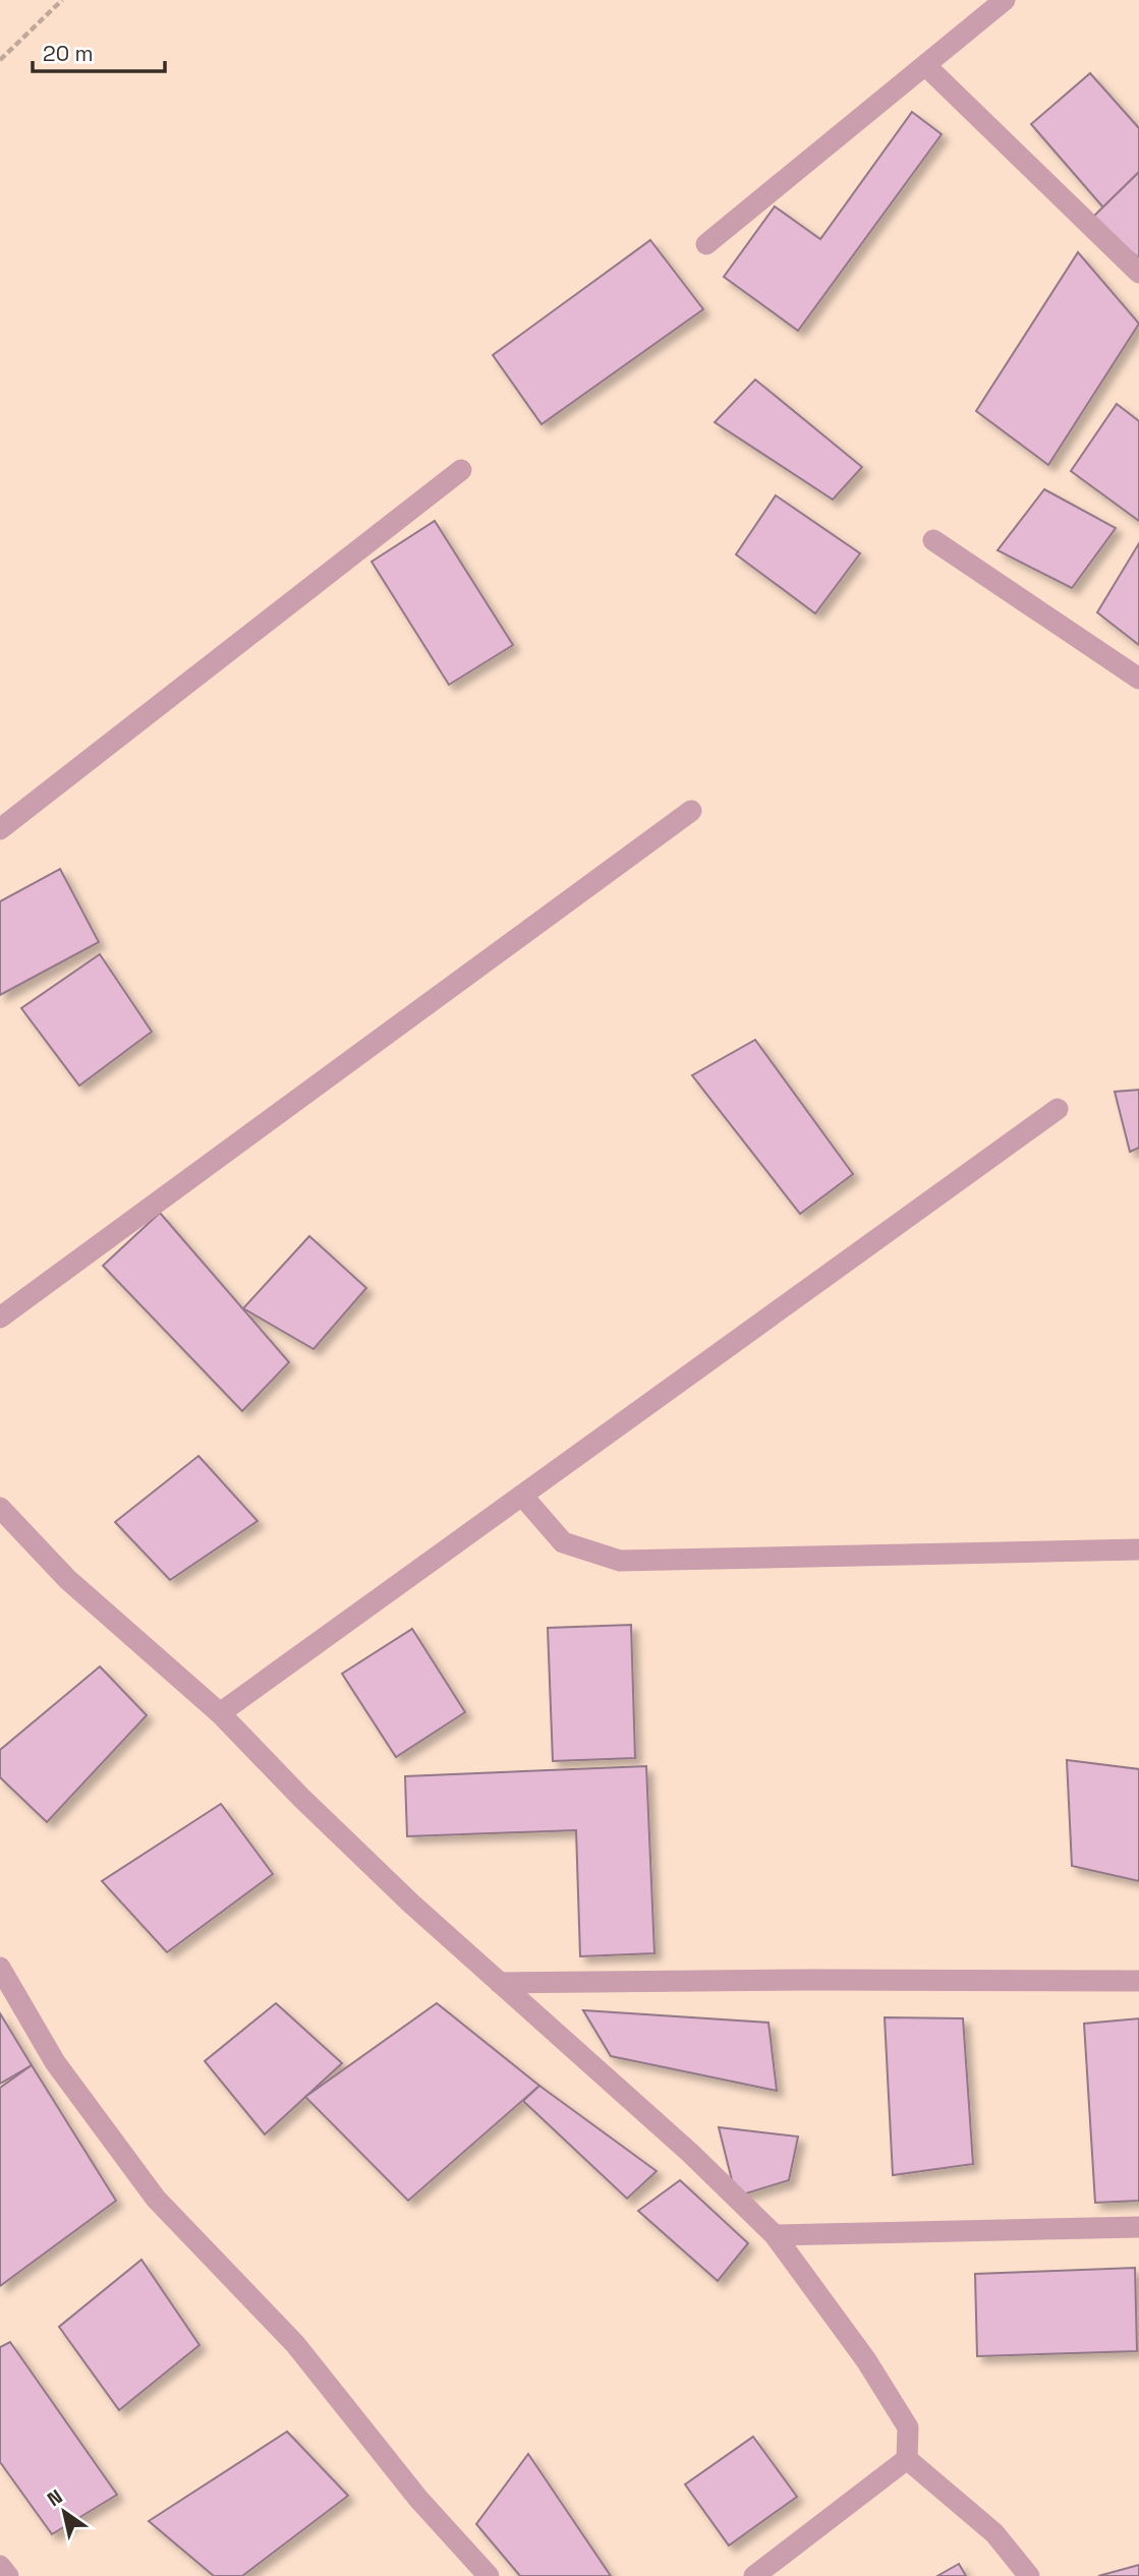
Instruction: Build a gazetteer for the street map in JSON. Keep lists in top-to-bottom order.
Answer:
{
  "scale_bar": "20 m",
  "north": "top left"
}
